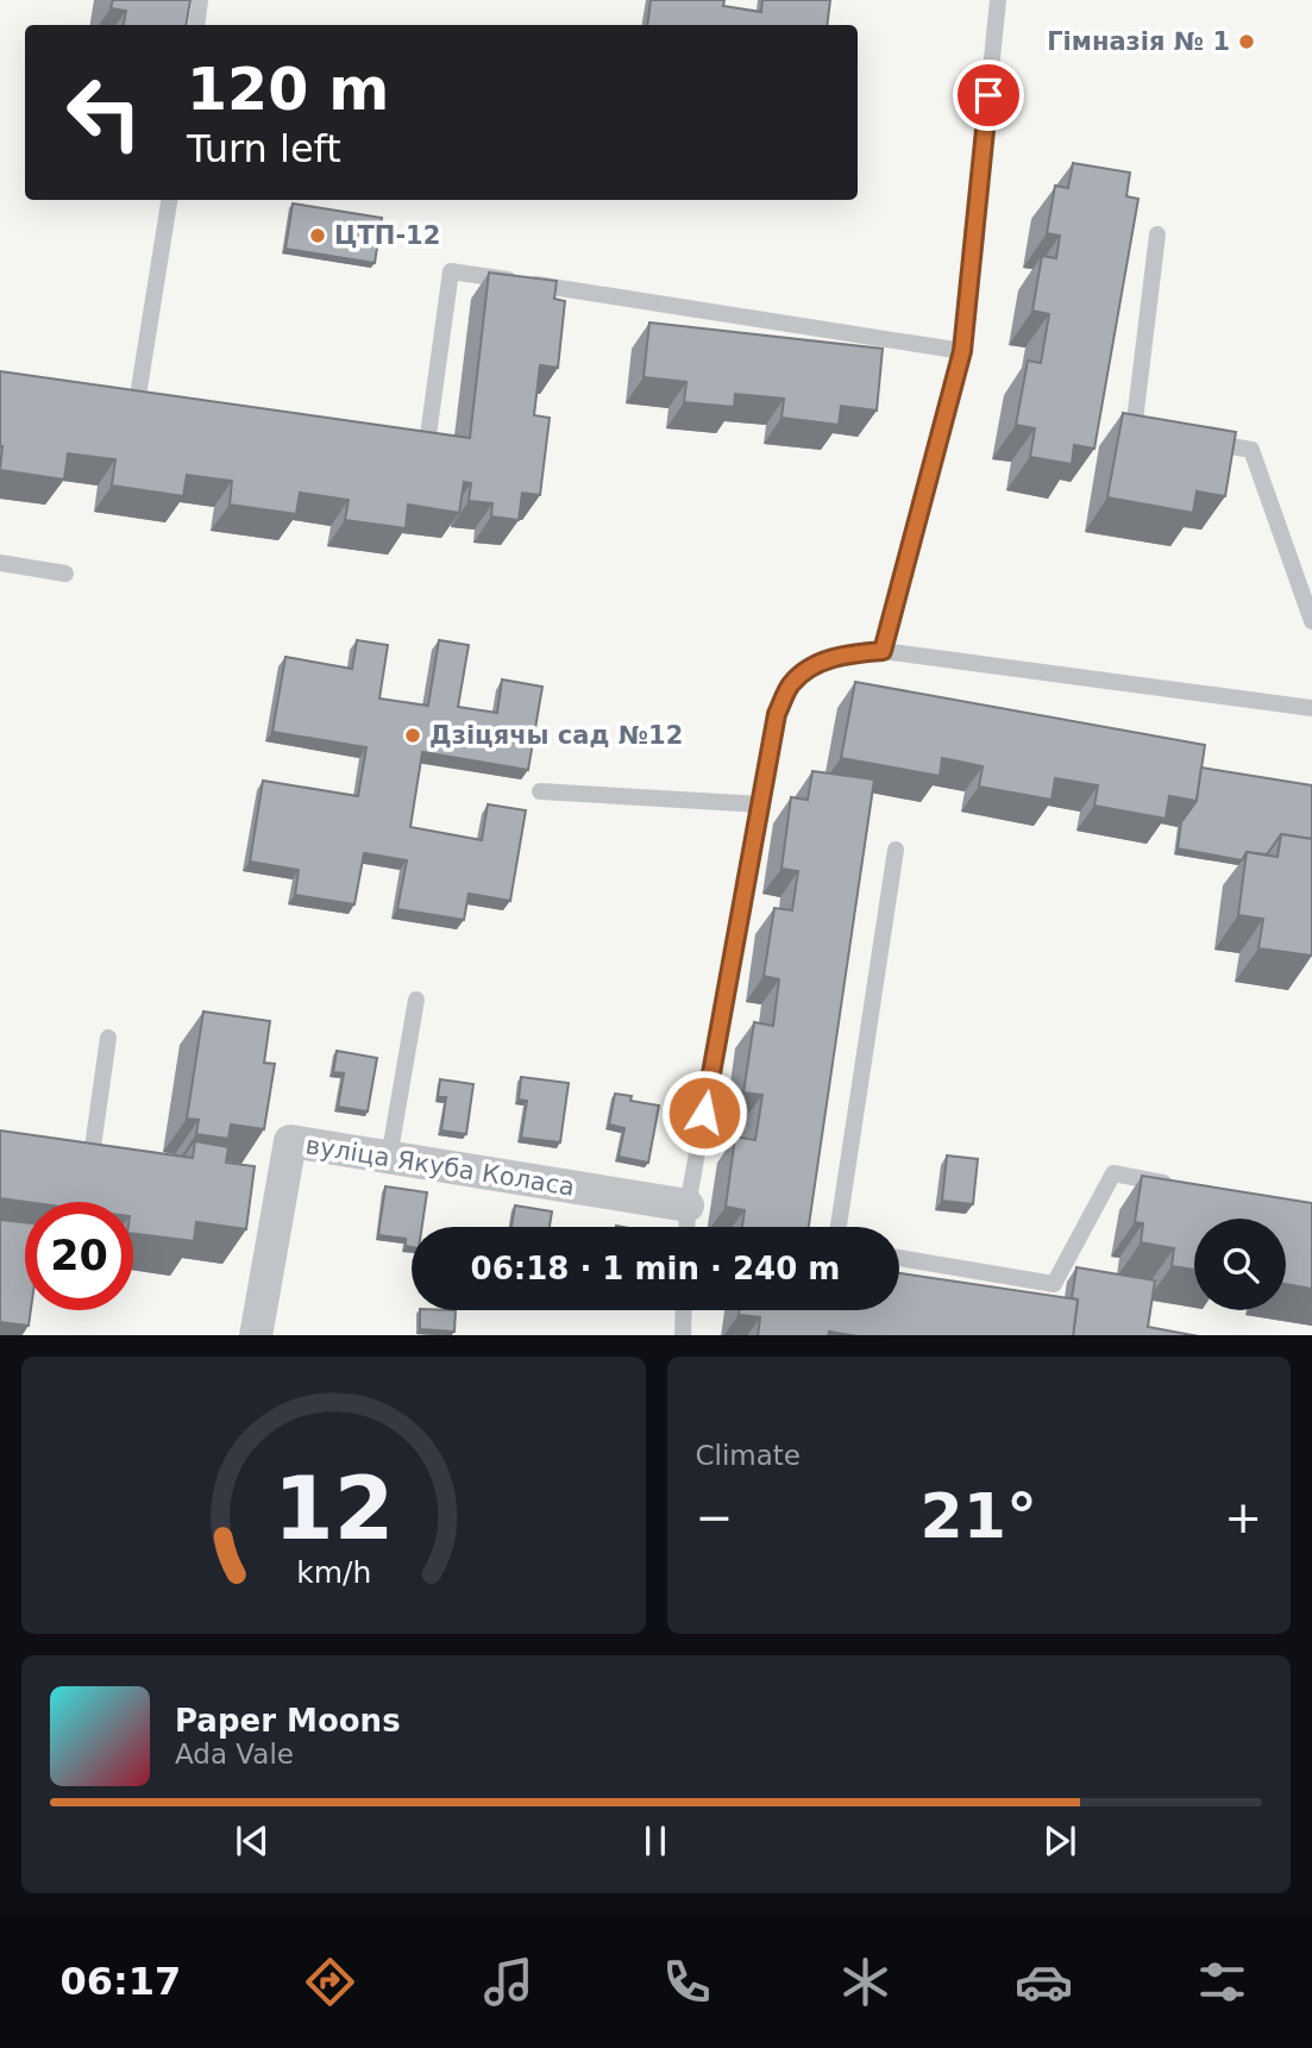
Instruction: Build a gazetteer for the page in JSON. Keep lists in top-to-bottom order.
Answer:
{
  "streets": {
    "street": ["вуліца Якуба Коласа"]
  },
  "places": ["Гімназія № 1", "ЦТП-12", "Дзіцячы сад №12"],
  "page": {
    "turn": ["120 m", "Turn left"],
    "limit": "20",
    "trip": "06:18 · 1 min · 240 m",
    "tile": "Climate",
    "heat": ["−", "21°", "+"],
    "song": ["Paper Moons", "Ada Vale"],
    "tabs": "06:17",
    "gauge": ["12", "km/h"]
  }
}
